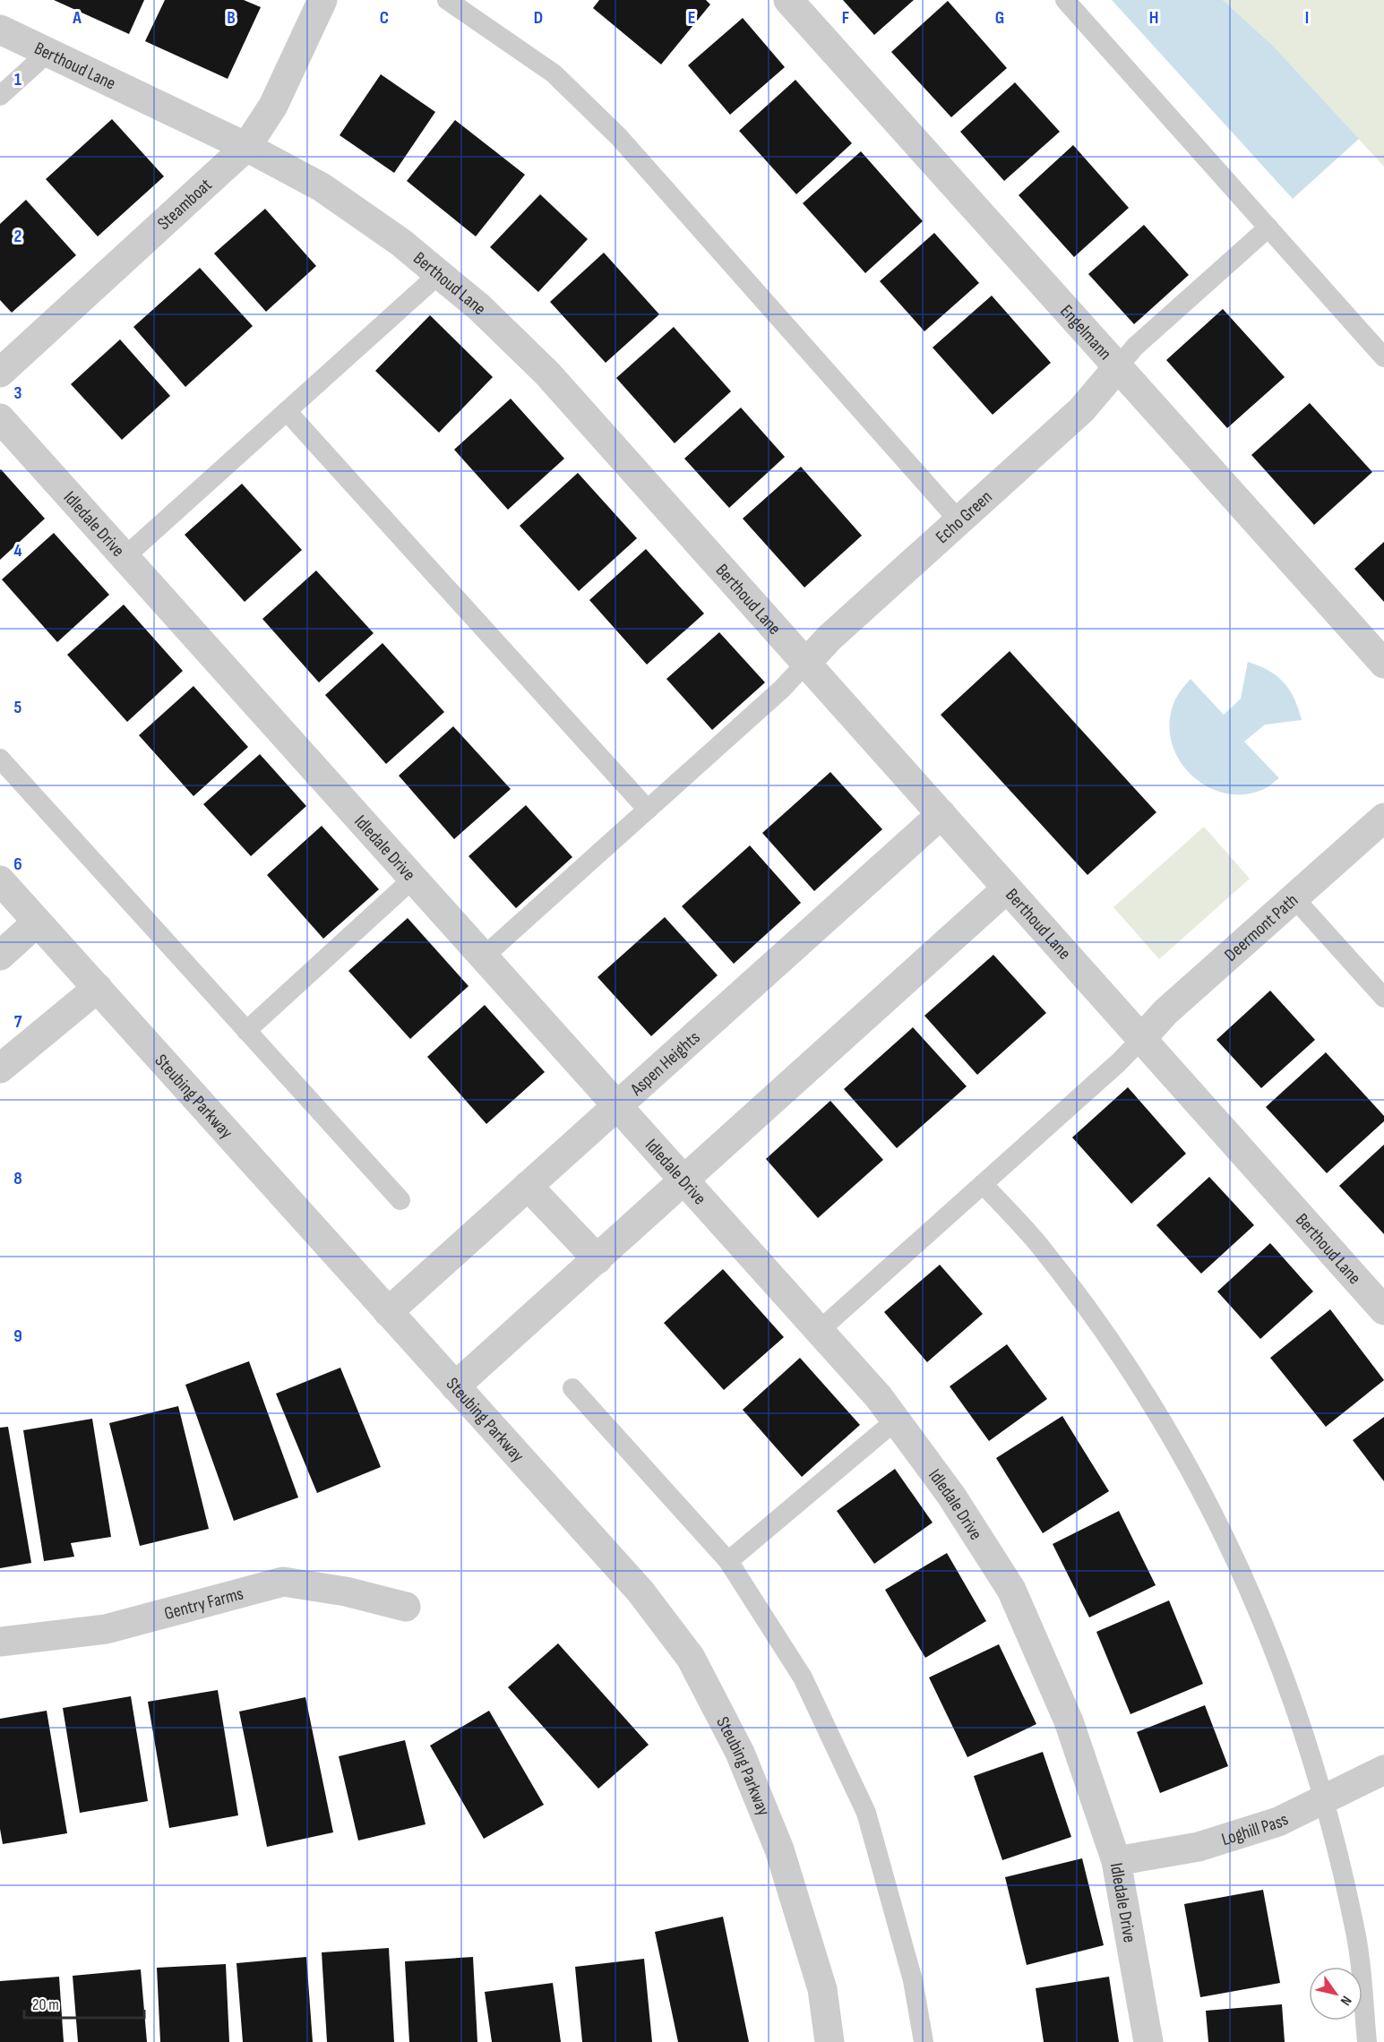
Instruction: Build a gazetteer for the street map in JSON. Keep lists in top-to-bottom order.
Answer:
{
  "streets": {
    "street": [
      "Berthoud Lane",
      "Steamboat",
      "Engelmann",
      "Echo Green",
      "Idledale Drive",
      "Deermont Path",
      "Aspen Heights",
      "Steubing Parkway",
      "Gentry Farms",
      "Loghill Pass"
    ]
  },
  "crossings": [
    ["Berthoud Lane", "Steamboat"],
    ["Berthoud Lane", "Echo Green"],
    ["Berthoud Lane", "Deermont Path"],
    ["Berthoud Lane", "Aspen Heights"],
    ["Engelmann", "Echo Green"],
    ["Idledale Drive", "Aspen Heights"],
    ["Idledale Drive", "Loghill Pass"],
    ["Aspen Heights", "Steubing Parkway"]
  ],
  "scale_bar": "20 m",
  "north": "bottom right",
  "grid": {
    "columns": [
      "A",
      "B",
      "C",
      "D",
      "E",
      "F",
      "G",
      "H",
      "I"
    ],
    "rows": [
      "1",
      "2",
      "3",
      "4",
      "5",
      "6",
      "7",
      "8",
      "9"
    ]
  }
}
